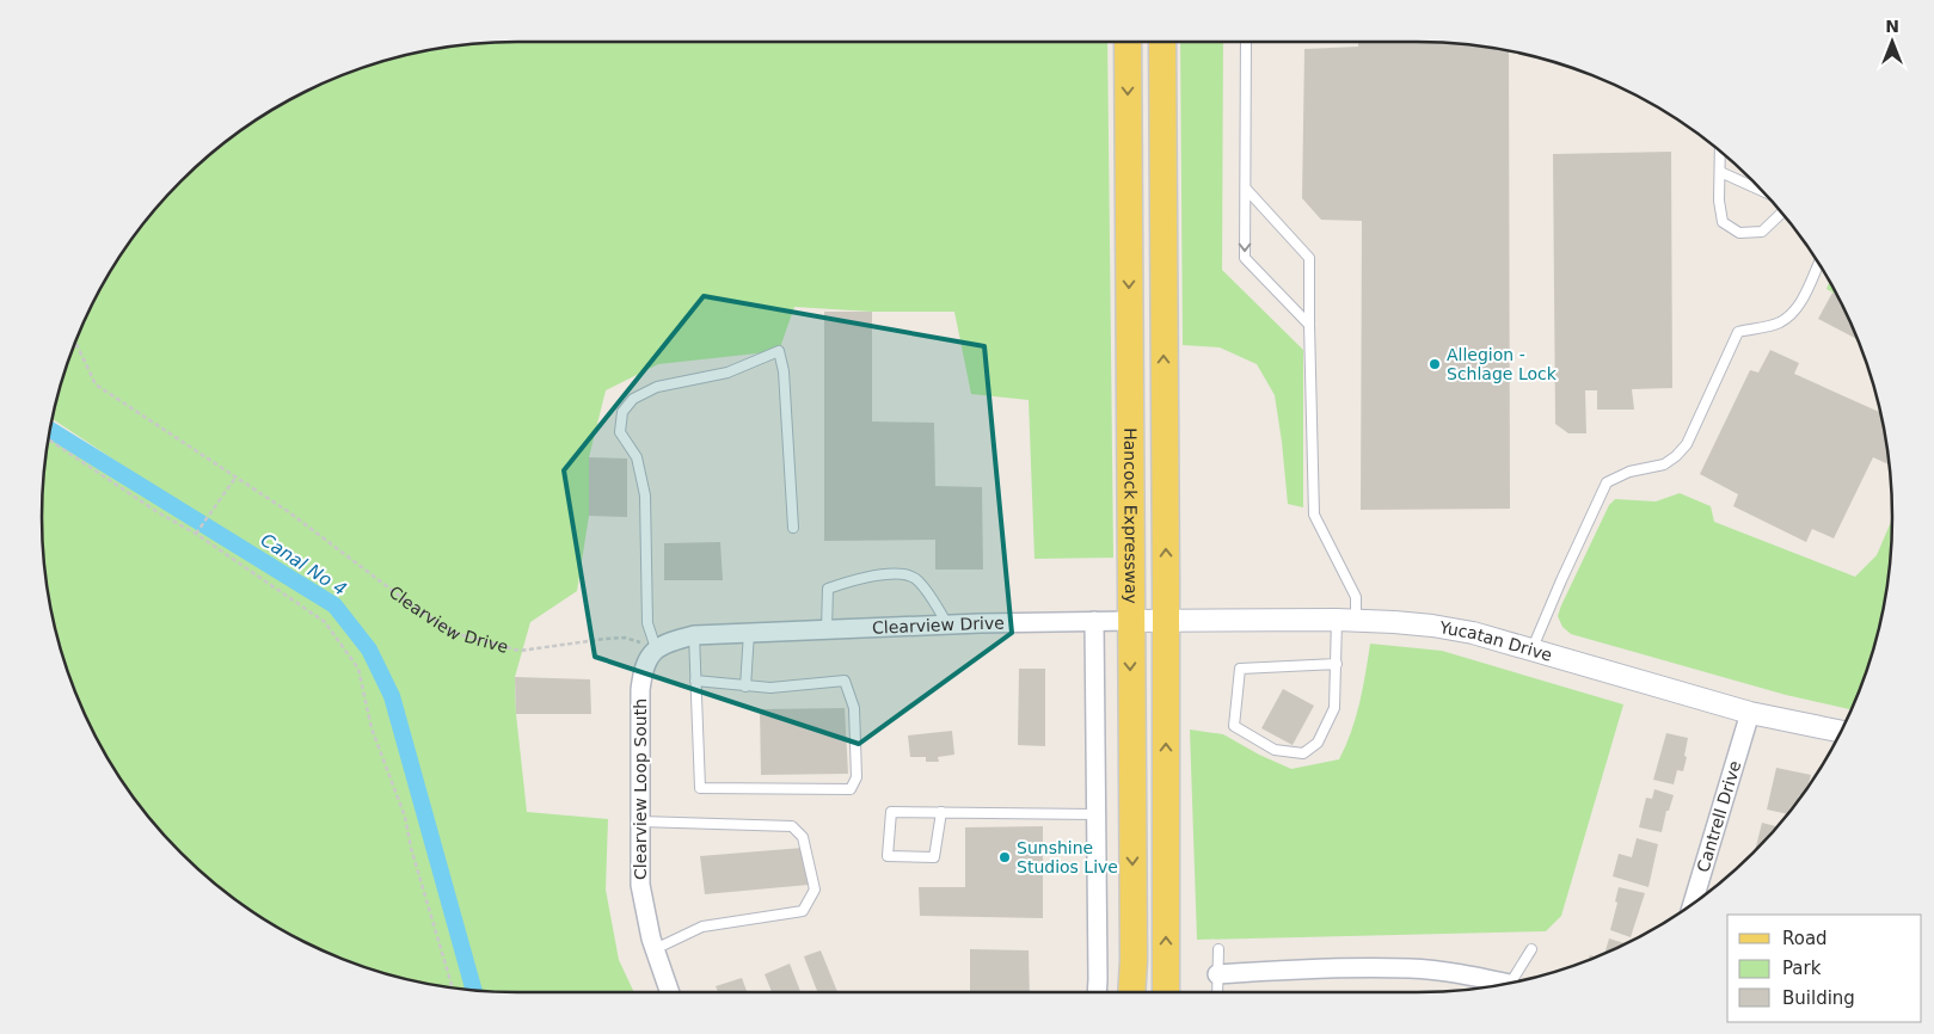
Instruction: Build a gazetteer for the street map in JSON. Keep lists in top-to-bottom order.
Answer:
{
  "streets": {
    "main road": ["Hancock Expressway"],
    "street": [
      "Clearview Drive",
      "Yucatan Drive",
      "Clearview Loop South",
      "Cantrell Drive"
    ]
  },
  "crossings": [
    ["Hancock Expressway", "Clearview Drive"],
    ["Hancock Expressway", "Yucatan Drive"],
    ["Clearview Drive", "Yucatan Drive"],
    ["Clearview Drive", "Clearview Loop South"],
    ["Yucatan Drive", "Cantrell Drive"]
  ],
  "water": ["Canal No 4"],
  "places": ["Allegion - Schlage Lock", "Sunshine Studios Live"],
  "legend": ["Road", "Park", "Building"],
  "north": "top"
}
